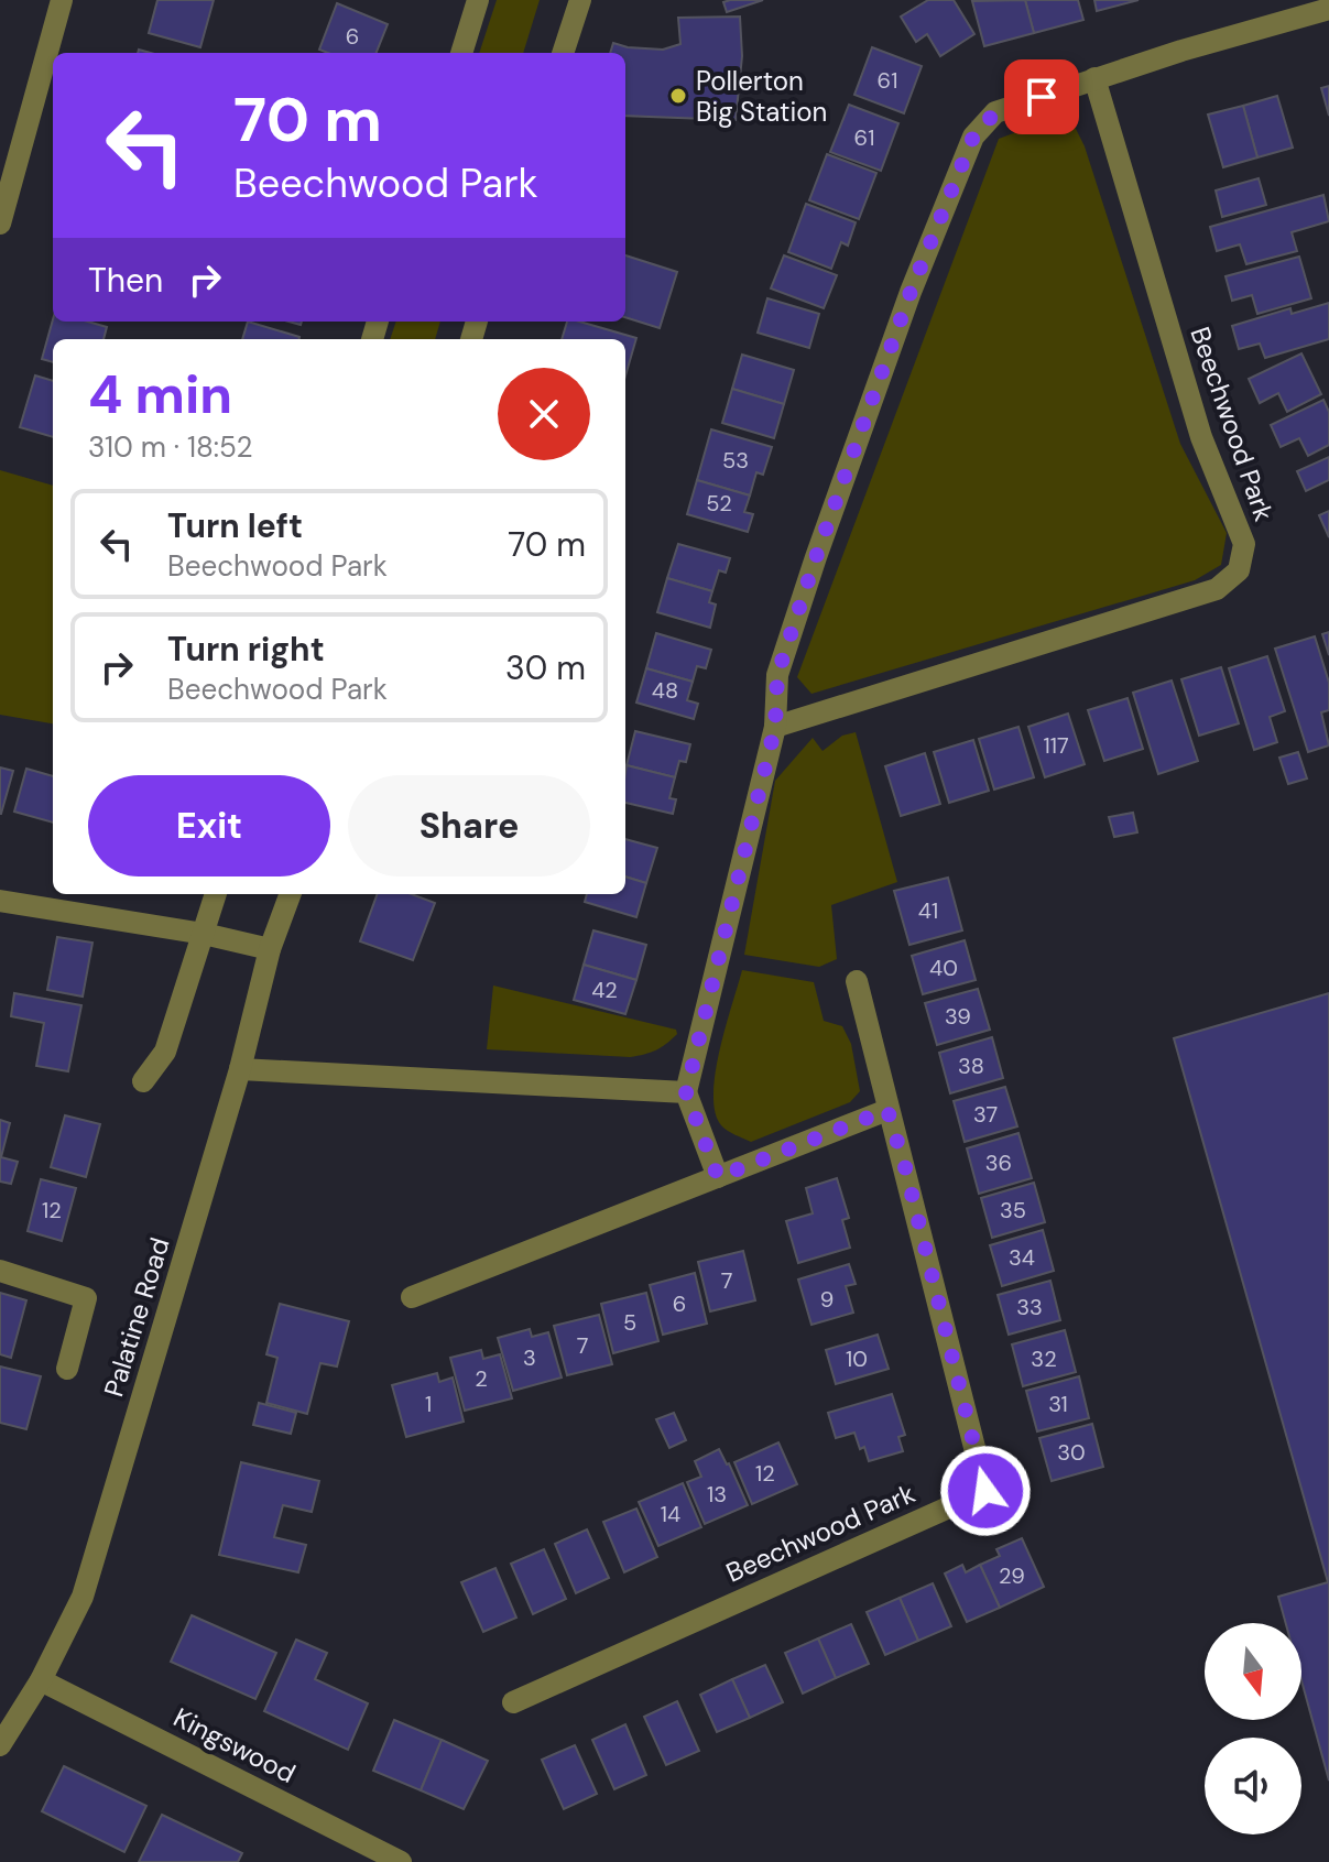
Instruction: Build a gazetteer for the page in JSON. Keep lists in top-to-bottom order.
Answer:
{
  "streets": {
    "street": ["Beechwood Park", "Palatine Road", "Kingswood"]
  },
  "crossings": [
    ["Palatine Road", "Kingswood"]
  ],
  "places": ["Pollerton Big Station"],
  "house_numbers": [
    "6",
    "61",
    "61",
    "53",
    "52",
    "48",
    "117",
    "41",
    "40",
    "42",
    "39",
    "38",
    "37",
    "36",
    "12",
    "35",
    "34",
    "7",
    "9",
    "6",
    "33",
    "5",
    "7",
    "3",
    "10",
    "32",
    "2",
    "1",
    "31",
    "30",
    "12",
    "13",
    "14",
    "29"
  ],
  "north": "bottom",
  "page": {
    "turn": ["70 m", "Beechwood Park"],
    "then": "Then",
    "heading": ["4 min", "310 m · 18:52"],
    "list": [
      {
        "name": "Turn left",
        "note": "Beechwood Park",
        "value": "70 m"
      },
      {
        "name": "Turn right",
        "note": "Beechwood Park",
        "value": "30 m"
      }
    ],
    "buttons": ["Exit", "Share"]
  }
}
